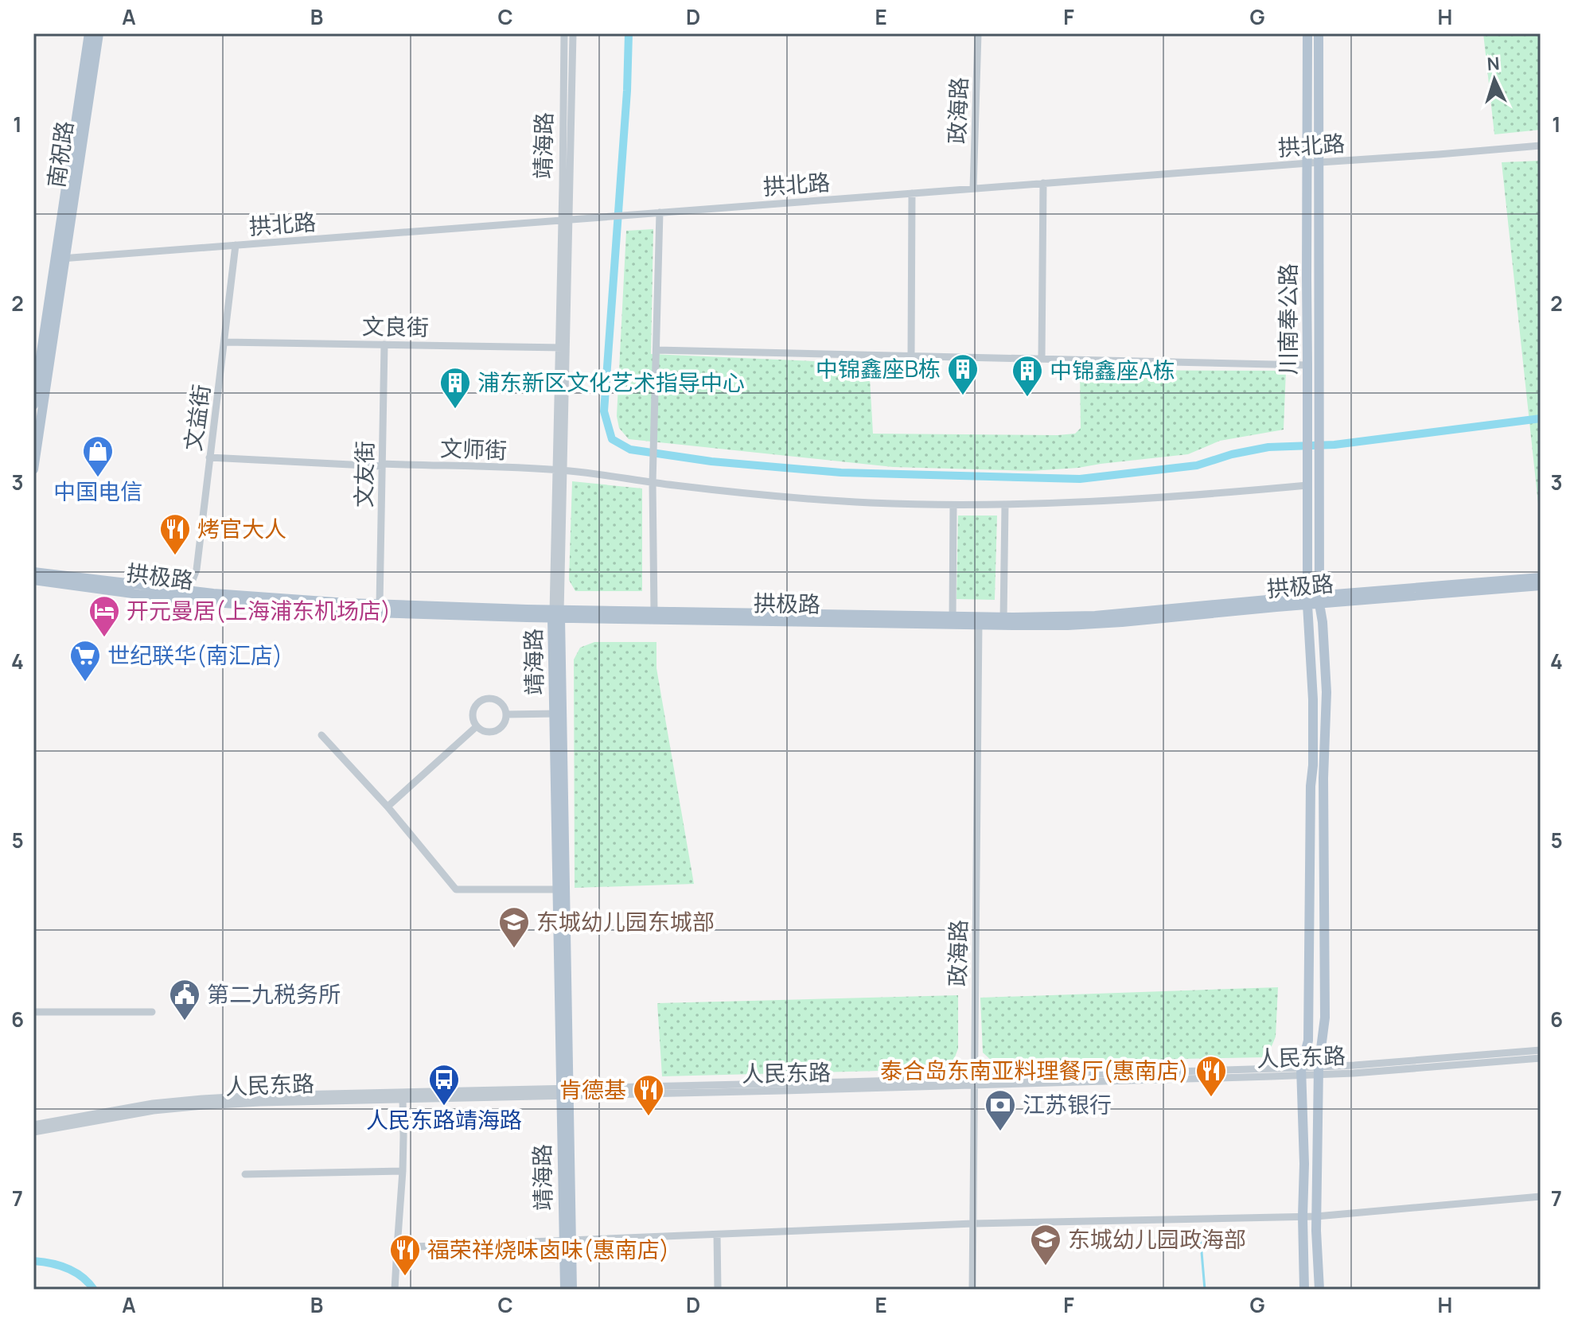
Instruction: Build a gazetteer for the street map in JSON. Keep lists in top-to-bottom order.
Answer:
{
  "streets": {
    "main road": [
      "靖海路",
      "南祝路",
      "川南奉公路",
      "拱极路"
    ],
    "street": [
      "政海路",
      "拱北路",
      "文良街",
      "文益街",
      "文师街",
      "文友街",
      "人民东路"
    ]
  },
  "crossings": [
    ["政海路", "拱北路"],
    ["政海路", "拱极路"],
    ["政海路", "人民东路"],
    ["靖海路", "拱北路"],
    ["靖海路", "文良街"],
    ["靖海路", "文师街"],
    ["靖海路", "拱极路"],
    ["靖海路", "人民东路"],
    ["拱北路", "南祝路"],
    ["拱北路", "川南奉公路"],
    ["拱北路", "文益街"],
    ["川南奉公路", "文师街"],
    ["川南奉公路", "拱极路"],
    ["川南奉公路", "人民东路"],
    ["文良街", "文益街"],
    ["文良街", "文友街"],
    ["文益街", "文师街"],
    ["文益街", "拱极路"],
    ["文师街", "文友街"],
    ["文友街", "拱极路"]
  ],
  "places": {
    "building": ["中锦鑫座B栋", "中锦鑫座A栋", "浦东新区文化艺术指导中心"],
    "shop": ["中国电信"],
    "restaurant": [
      "烤官大人",
      "泰合岛东南亚料理餐厅(惠南店)",
      "肯德基",
      "福荣祥烧味卤味(惠南店)"
    ],
    "hotel": ["开元曼居(上海浦东机场店)"],
    "supermarket": ["世纪联华(南汇店)"],
    "school or university": ["东城幼儿园东城部", "东城幼儿园政海部"],
    "public building": ["第二九税务所"],
    "bus stop": ["人民东路靖海路"],
    "bank": ["江苏银行"]
  },
  "north": "top",
  "grid": {
    "columns": [
      "A",
      "B",
      "C",
      "D",
      "E",
      "F",
      "G",
      "H"
    ],
    "rows": [
      "1",
      "2",
      "3",
      "4",
      "5",
      "6",
      "7"
    ]
  }
}
